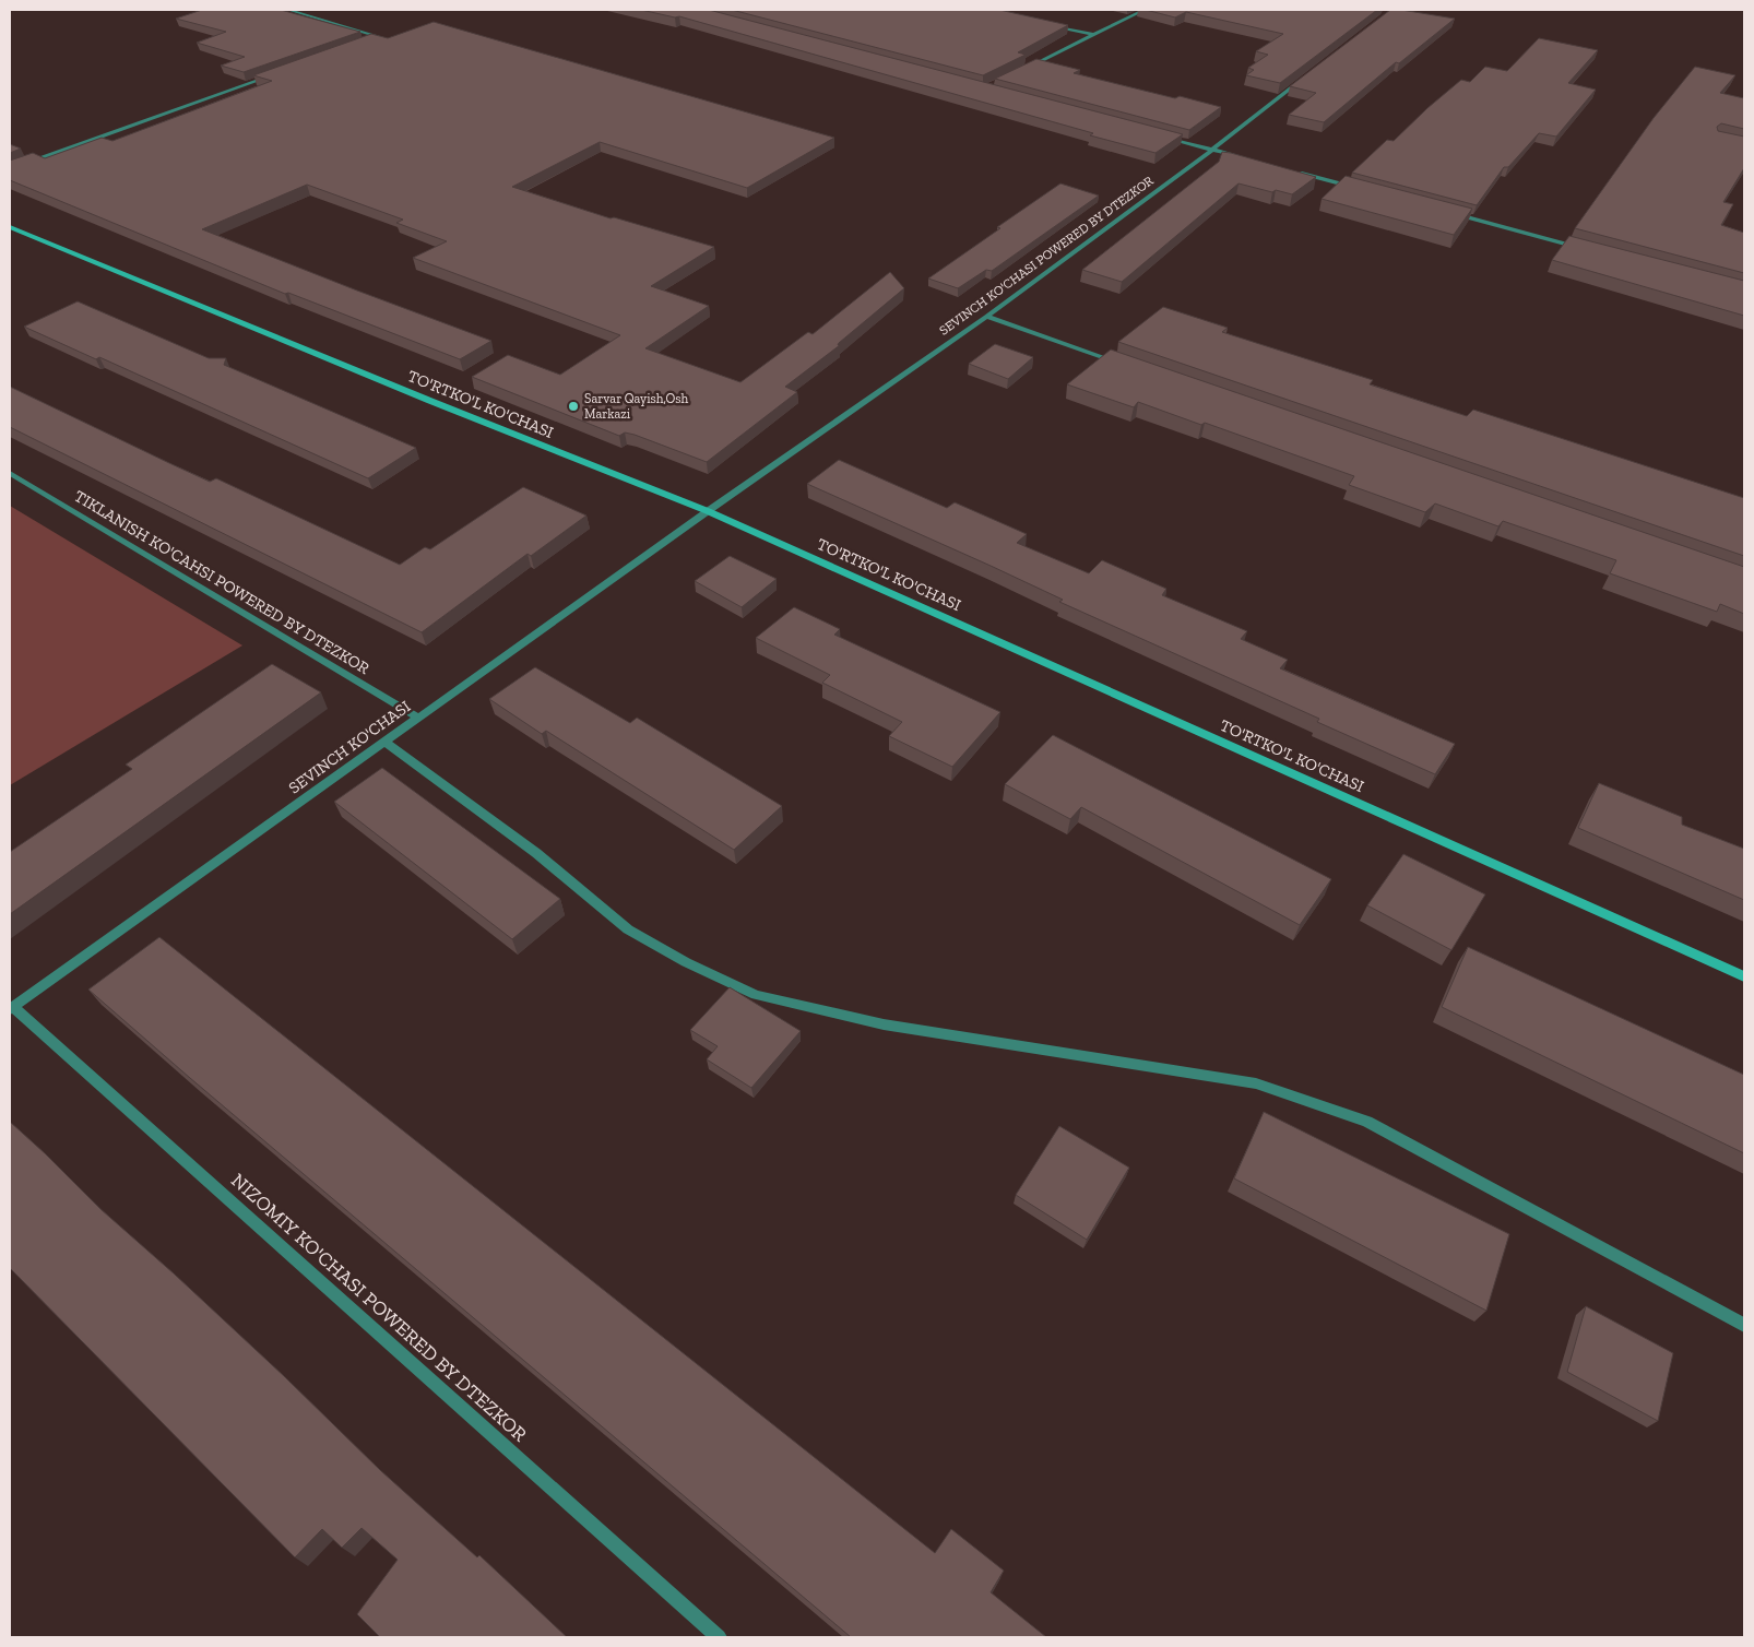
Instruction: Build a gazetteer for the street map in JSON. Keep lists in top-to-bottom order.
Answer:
{
  "streets": {
    "street": [
      "SEVINCH KO'CHASI POWERED BY DTEZKOR",
      "TO'RTKO'L KO'CHASI",
      "TIKLANISH KO'CAHSI POWERED BY DTEZKOR",
      "SEVINCH KO'CHASI",
      "NIZOMIY KO'CHASI POWERED BY DTEZKOR"
    ]
  },
  "crossings": [
    ["SEVINCH KO'CHASI POWERED BY DTEZKOR", "TO'RTKO'L KO'CHASI"],
    ["SEVINCH KO'CHASI POWERED BY DTEZKOR", "SEVINCH KO'CHASI"],
    ["TO'RTKO'L KO'CHASI", "SEVINCH KO'CHASI"],
    ["TIKLANISH KO'CAHSI POWERED BY DTEZKOR", "SEVINCH KO'CHASI"],
    ["SEVINCH KO'CHASI", "NIZOMIY KO'CHASI POWERED BY DTEZKOR"]
  ],
  "places": ["Sarvar Qayish,Osh Markazi"]
}
